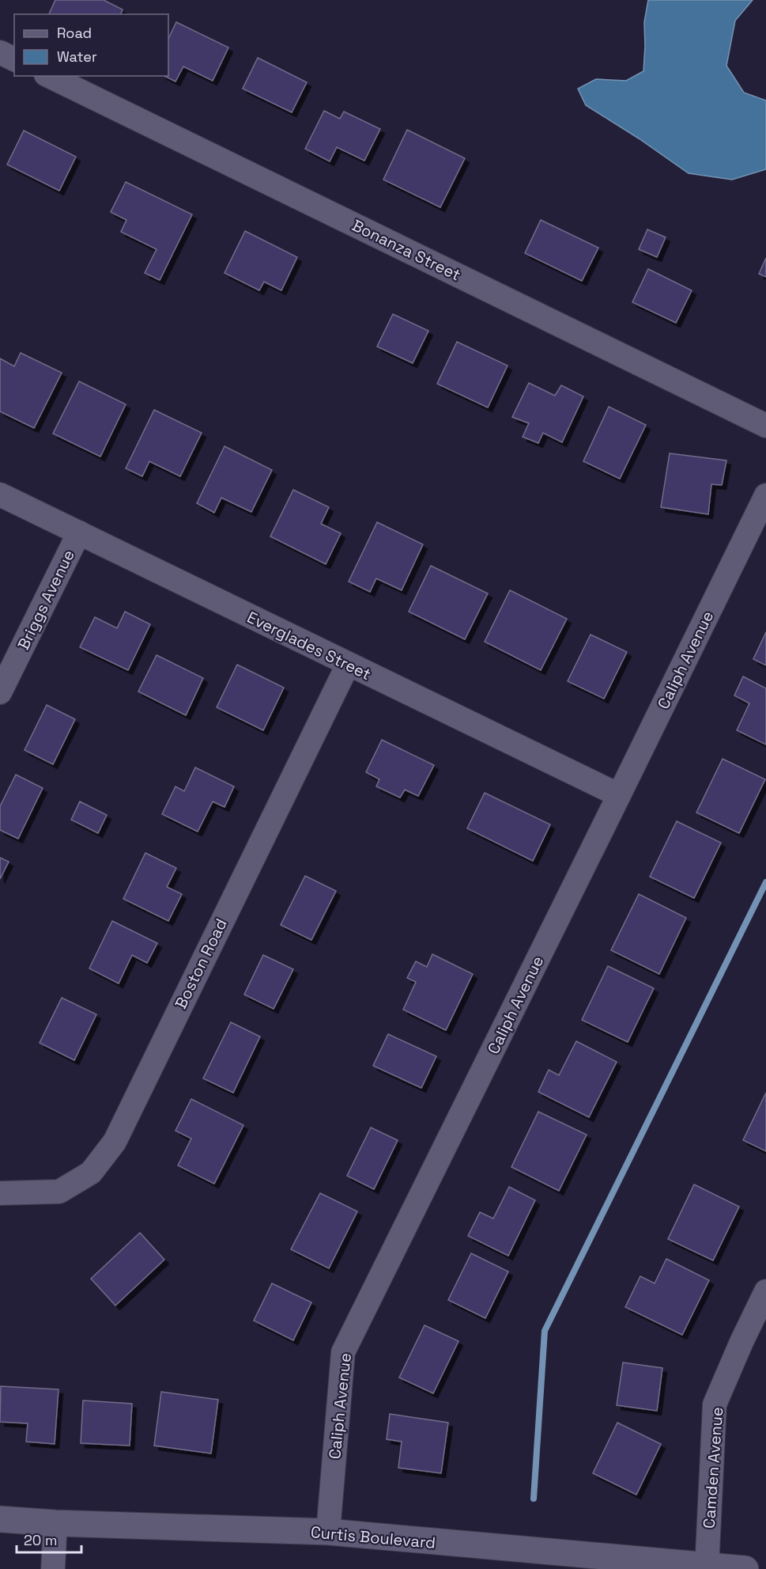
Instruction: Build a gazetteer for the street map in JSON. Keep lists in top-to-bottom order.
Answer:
{
  "streets": {
    "street": [
      "Bonanza Street",
      "Briggs Avenue",
      "Everglades Street",
      "Caliph Avenue",
      "Boston Road",
      "Camden Avenue",
      "Curtis Boulevard"
    ]
  },
  "crossings": [
    ["Briggs Avenue", "Everglades Street"],
    ["Everglades Street", "Caliph Avenue"],
    ["Everglades Street", "Boston Road"],
    ["Caliph Avenue", "Curtis Boulevard"],
    ["Camden Avenue", "Curtis Boulevard"]
  ],
  "legend": ["Road", "Water"],
  "scale_bar": "20 m"
}
